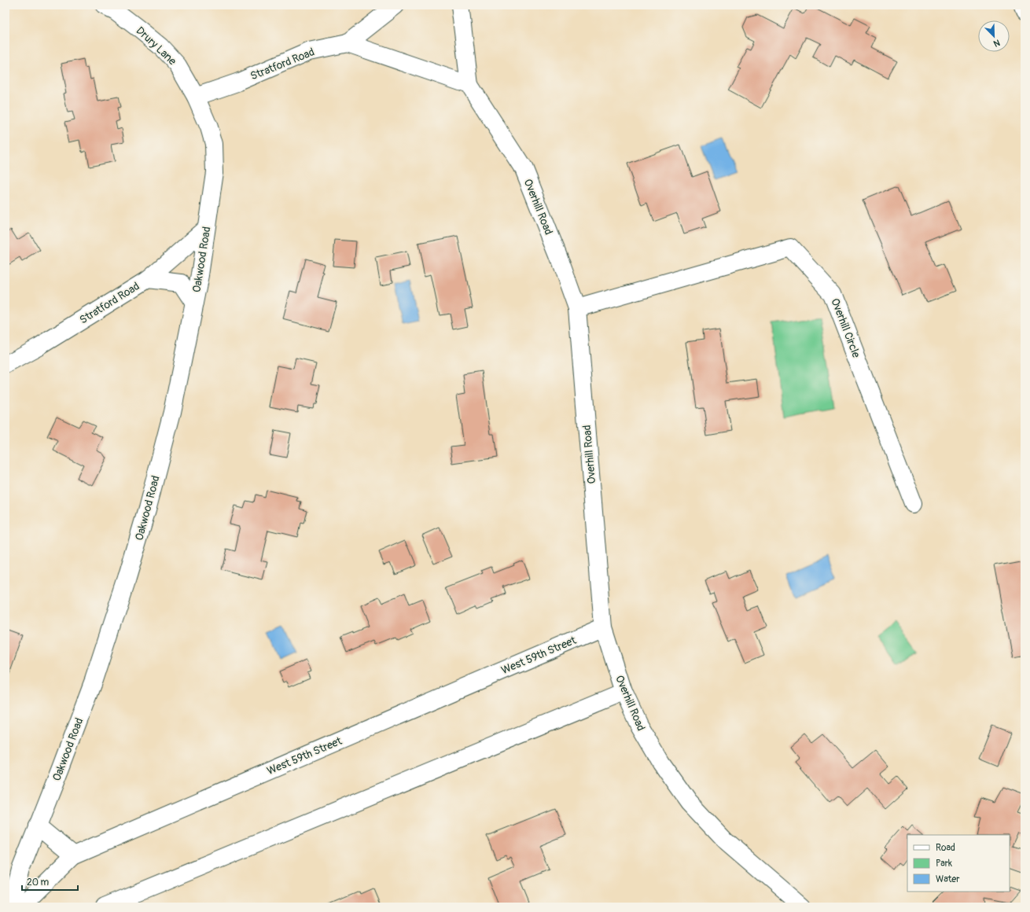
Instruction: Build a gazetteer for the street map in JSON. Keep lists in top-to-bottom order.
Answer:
{
  "streets": {
    "street": [
      "Drury Lane",
      "Stratford Road",
      "Overhill Road",
      "Oakwood Road",
      "Overhill Circle",
      "West 59th Street"
    ]
  },
  "crossings": [
    ["Drury Lane", "Stratford Road"],
    ["Drury Lane", "Oakwood Road"],
    ["Stratford Road", "Oakwood Road"],
    ["Overhill Road", "Overhill Circle"],
    ["Overhill Road", "West 59th Street"]
  ],
  "legend": ["Road", "Park", "Water"],
  "scale_bar": "20 m",
  "north": "bottom right"
}
